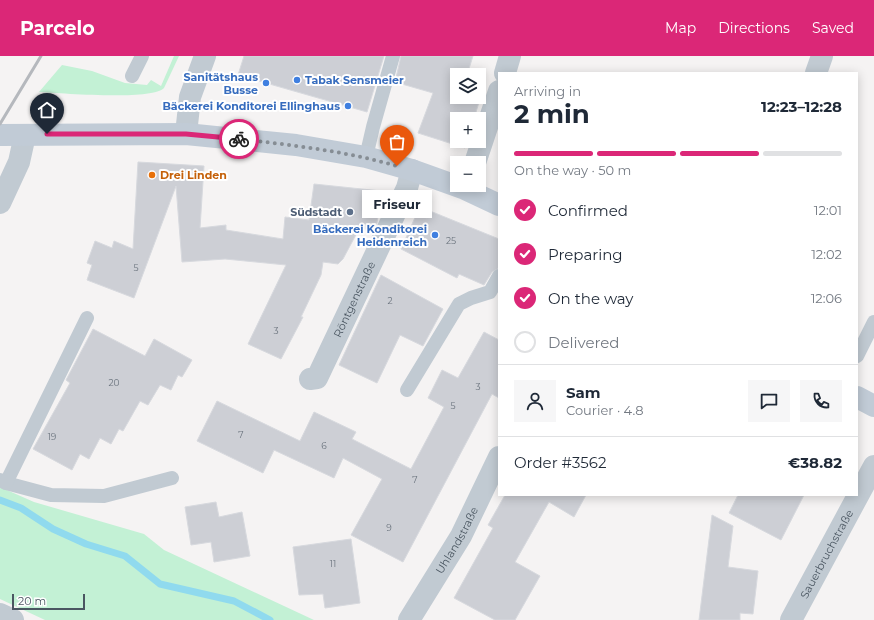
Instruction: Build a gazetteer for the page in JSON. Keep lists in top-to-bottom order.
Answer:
{
  "streets": {
    "street": ["Röntgenstraße", "Uhlandstraße", "Sauerbruchstraße"]
  },
  "places": [
    "Tabak Sensmeier",
    "Sanitätshaus Busse",
    "Bäckerei Konditorei Ellinghaus",
    "Friseur",
    "Drei Linden",
    "Südstadt",
    "Bäckerei Konditorei Heidenreich"
  ],
  "house_numbers": [
    "25",
    "5",
    "2",
    "3",
    "20",
    "3",
    "5",
    "7",
    "19",
    "6",
    "7",
    "9",
    "11"
  ],
  "scale_bar": "20 m",
  "page": {
    "header": "Parcelo",
    "nav": ["Map", "Directions", "Saved"],
    "map_buttons": ["+", "−"],
    "heading": ["2 min", "Arriving in", "12:23–12:28"],
    "panel": [
      "Sam",
      "Courier · 4.8",
      "Order #3562",
      "€38.82"
    ],
    "bar": "On the way · 50 m",
    "list": [
      ["Confirmed", "12:01"],
      ["Preparing", "12:02"],
      ["On the way", "12:06"],
      "Delivered"
    ],
    "bubble": "Friseur",
    "scale": "20 m"
  }
}
